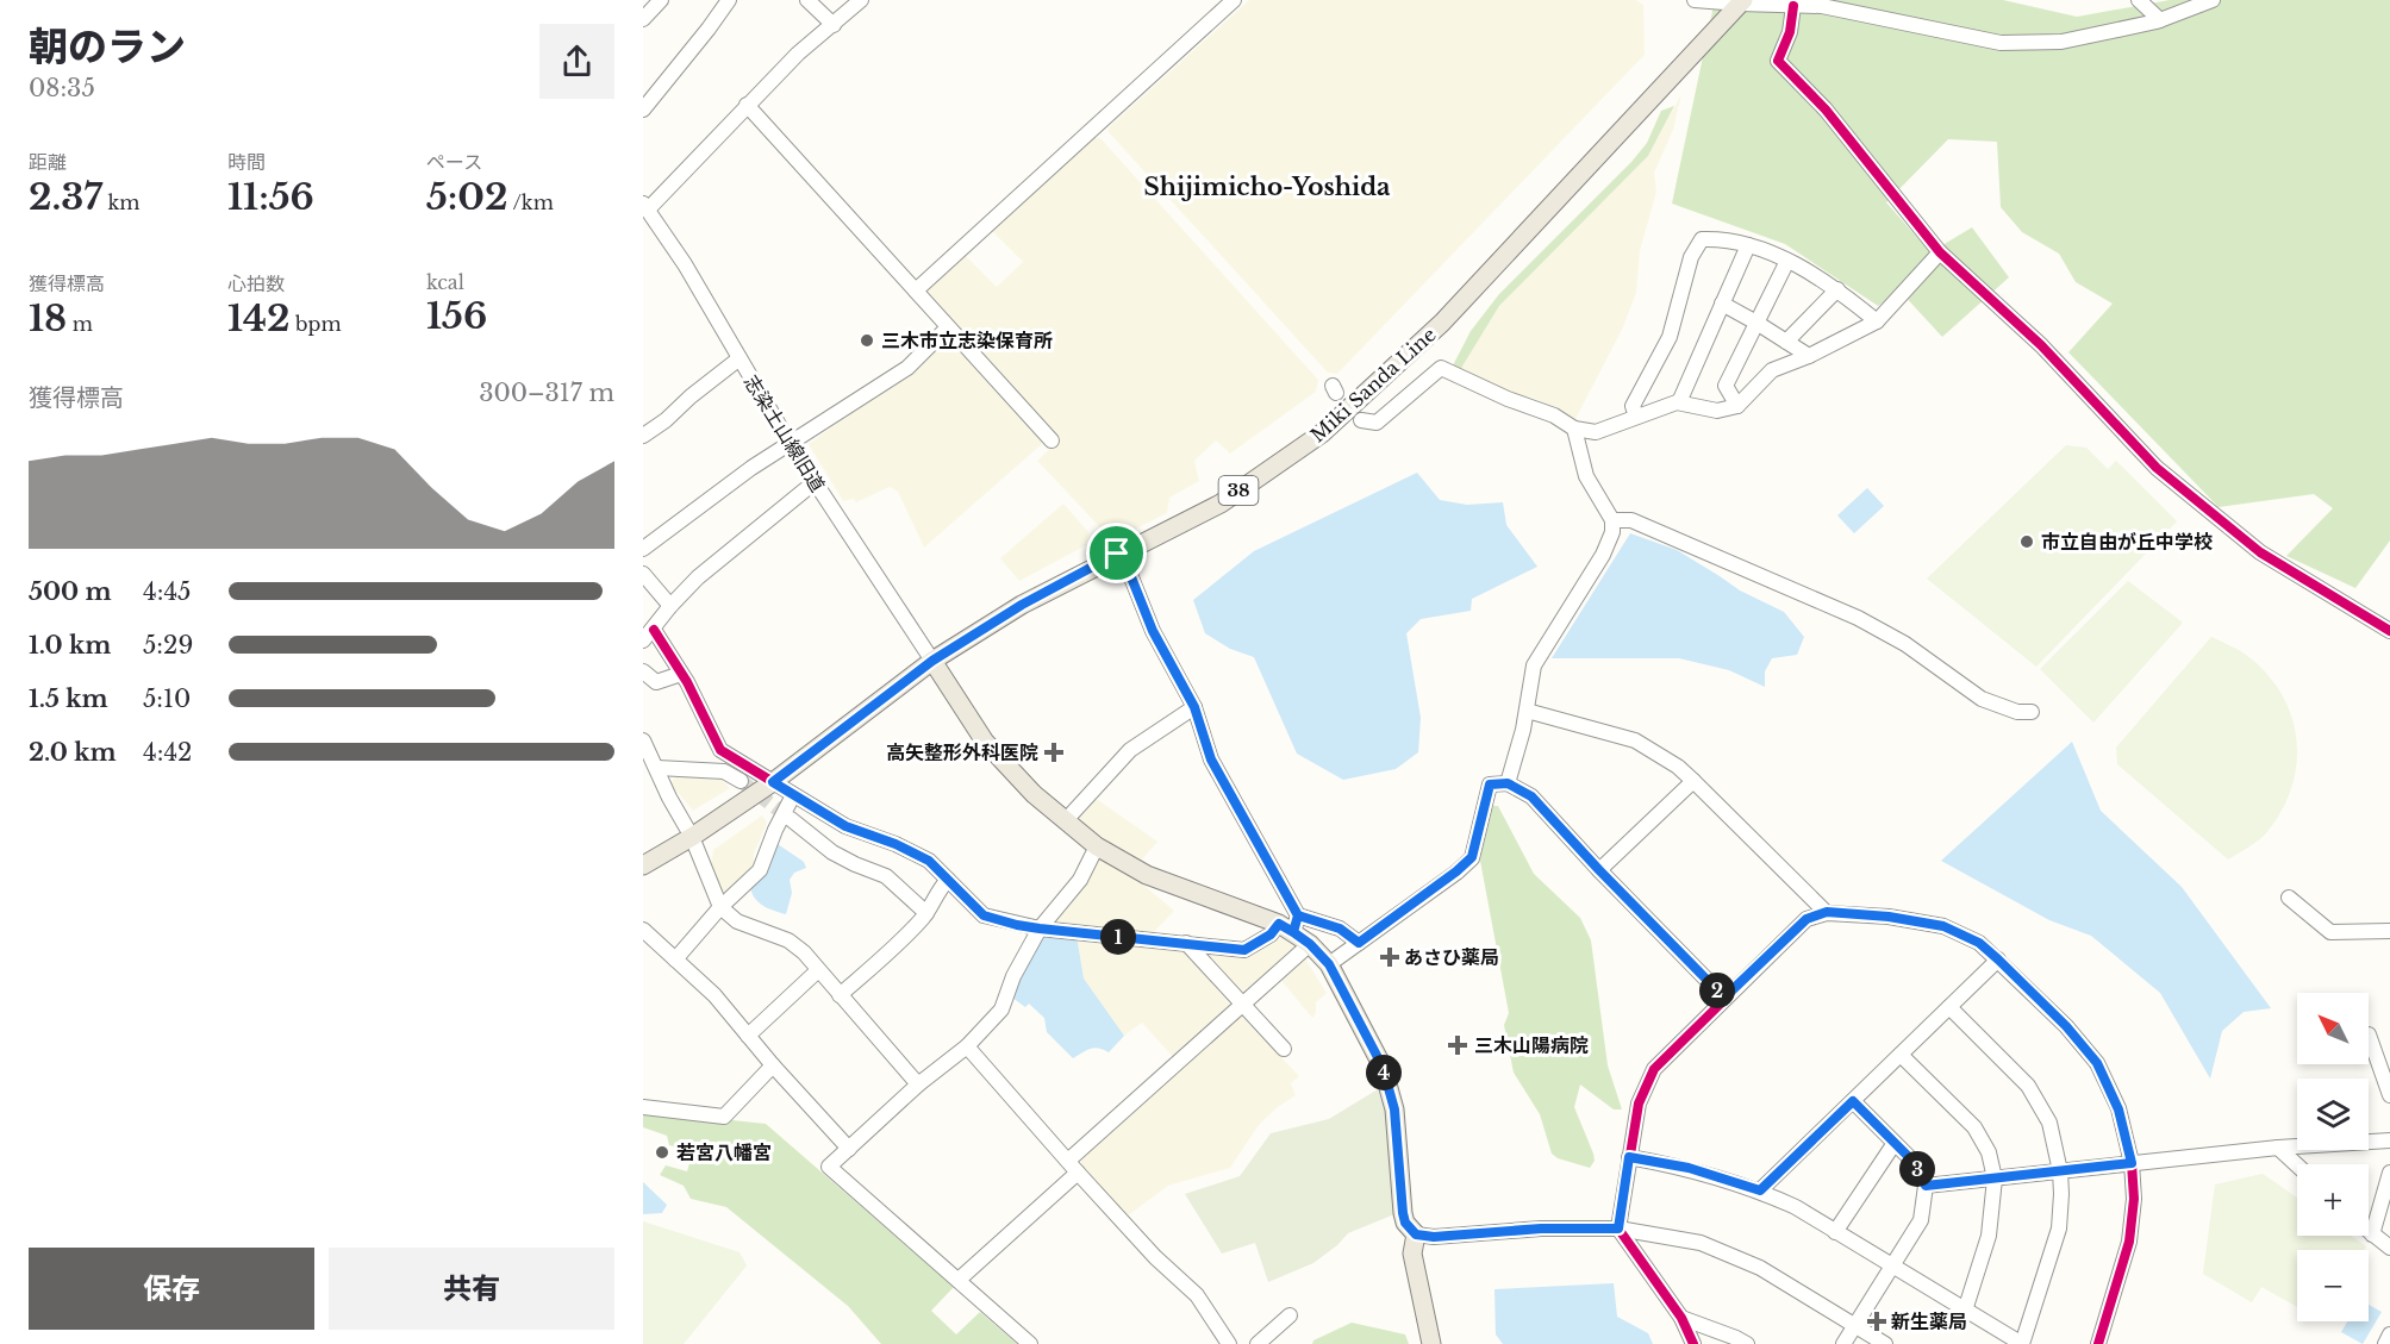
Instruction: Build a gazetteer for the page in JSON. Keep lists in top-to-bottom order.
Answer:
{
  "streets": {
    "main road": ["Miki Sanda Line", "38"],
    "street": ["志染土山線旧道"]
  },
  "crossings": [
    ["Miki Sanda Line", "志染土山線旧道"]
  ],
  "districts": ["Shijimicho-Yoshida"],
  "places": {
    "other": ["三木市立志染保育所", "市立自由が丘中学校", "若宮八幡宮"],
    "health": [
      "高矢整形外科医院",
      "あさひ薬局",
      "三木山陽病院",
      "新生薬局"
    ]
  },
  "north": "top left",
  "page": {
    "heading": ["朝のラン", "08:35"],
    "stats": [
      ["距離", "2.37 km"],
      ["時間", "11:56"],
      ["ペース", "5:02 /km"],
      ["獲得標高", "18 m"],
      ["心拍数", "142 bpm"],
      ["kcal", "156"]
    ],
    "chart": ["獲得標高", "300–317 m"],
    "list": [
      {
        "name": "500 m",
        "note": "4:45"
      },
      {
        "name": "1.0 km",
        "note": "5:29"
      },
      {
        "name": "1.5 km",
        "note": "5:10"
      },
      {
        "name": "2.0 km",
        "note": "4:42"
      }
    ],
    "pins": [
      "1",
      "2",
      "4",
      "3"
    ],
    "map_buttons": ["+", "−"],
    "buttons": ["保存", "共有"]
  }
}
